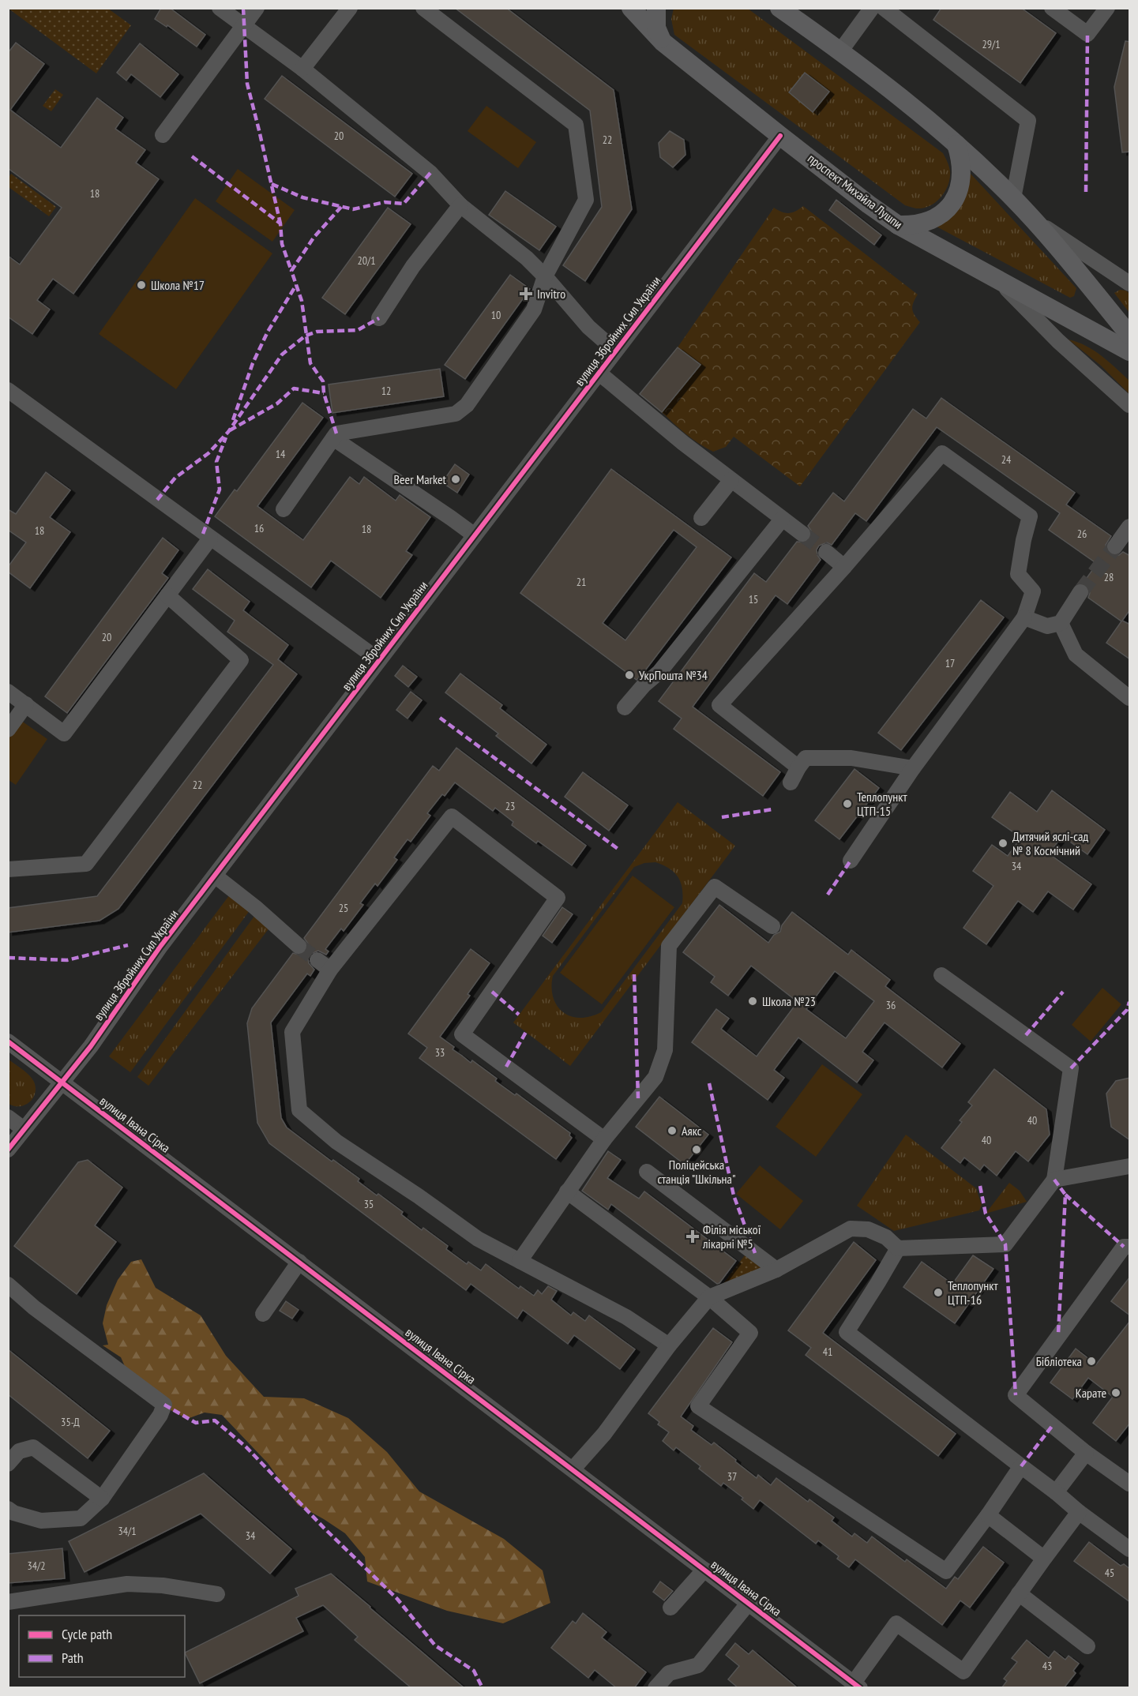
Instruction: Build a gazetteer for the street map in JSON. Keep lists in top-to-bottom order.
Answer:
{
  "streets": {
    "main road": ["проспект Михайла Лушпи"],
    "street": ["вулиця Збройних Сил України", "вулиця Івана Сірка"]
  },
  "crossings": [
    ["проспект Михайла Лушпи", "вулиця Збройних Сил України"],
    ["вулиця Збройних Сил України", "вулиця Івана Сірка"]
  ],
  "places": {
    "other": [
      "Школа №17",
      "Beer Market",
      "УкрПошта №34",
      "Теплопункт ЦТП-15",
      "Дитячий яслі-сад № 8 Космічний",
      "Школа №23",
      "Аякс",
      "Поліцейська станція \"Шкільна\"",
      "Теплопункт ЦТП-16",
      "Бібліотека",
      "Карате"
    ],
    "health": ["Invitro", "Філія міської лікарні №5"]
  },
  "house_numbers": [
    "29/1",
    "20",
    "22",
    "18",
    "20/1",
    "10",
    "12",
    "14",
    "24",
    "16",
    "18",
    "18",
    "26",
    "28",
    "21",
    "15",
    "20",
    "17",
    "22",
    "23",
    "34",
    "25",
    "36",
    "33",
    "40",
    "40",
    "35",
    "41",
    "35-Д",
    "37",
    "34/1",
    "34",
    "34/2",
    "45",
    "43"
  ],
  "legend": ["Cycle path", "Path"]
}
